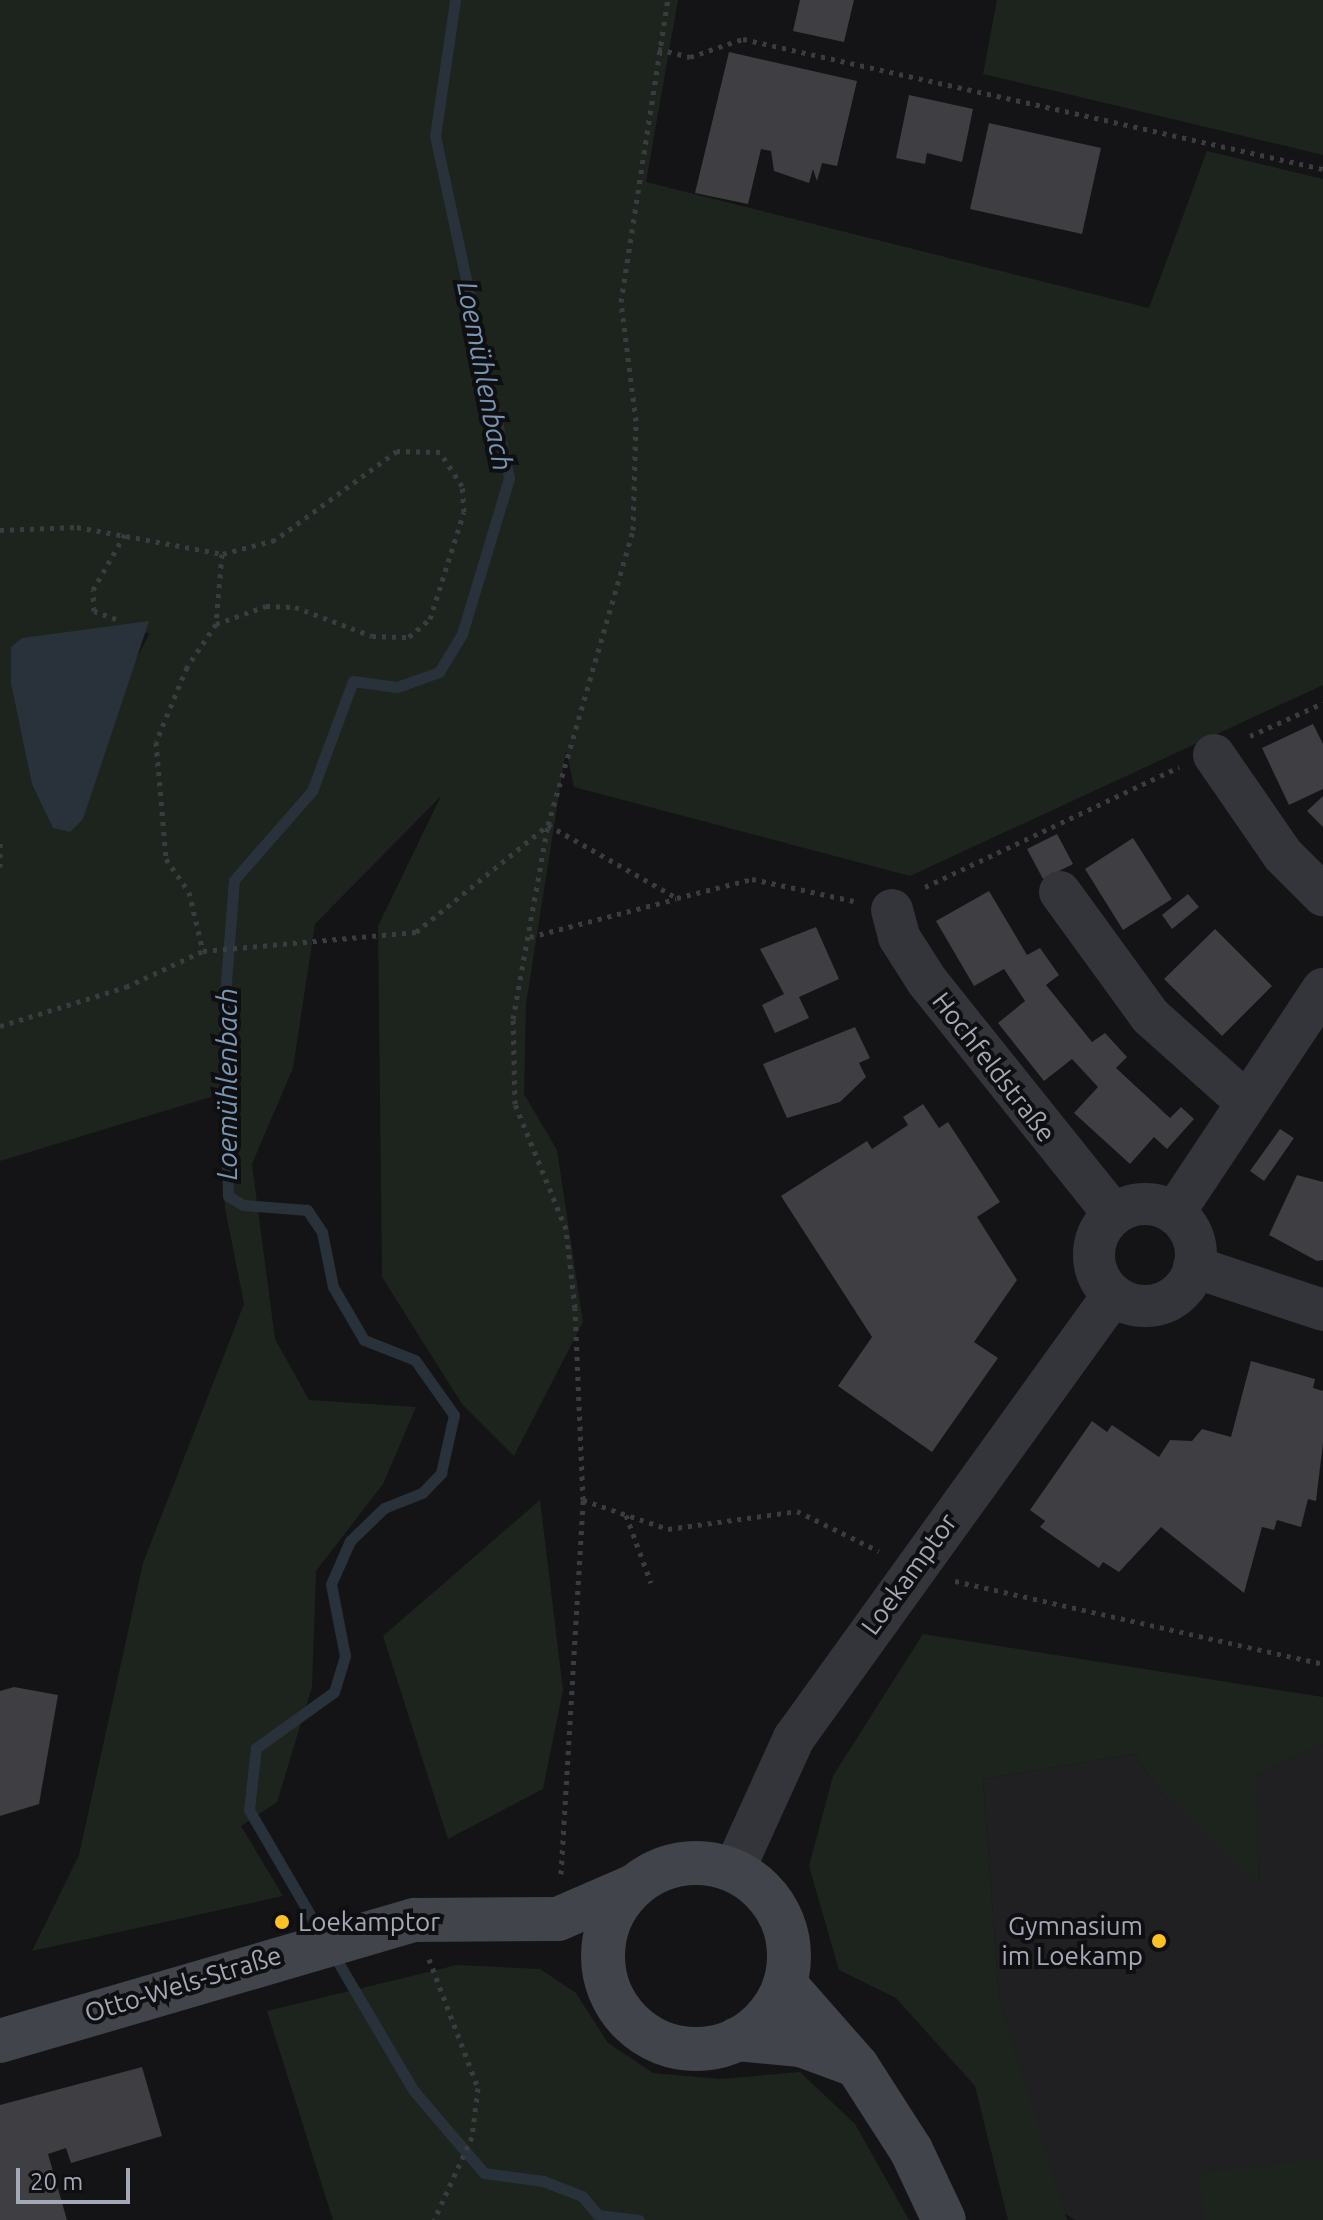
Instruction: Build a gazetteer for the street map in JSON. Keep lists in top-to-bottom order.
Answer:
{
  "streets": {
    "main road": ["Otto-Wels-Straße"],
    "street": ["Hochfeldstraße", "Loekamptor"]
  },
  "crossings": [
    ["Hochfeldstraße", "Loekamptor"],
    ["Loekamptor", "Otto-Wels-Straße"]
  ],
  "water": ["Loemühlenbach"],
  "places": ["Loekamptor", "Gymnasium im Loekamp"],
  "scale_bar": "20 m"
}
